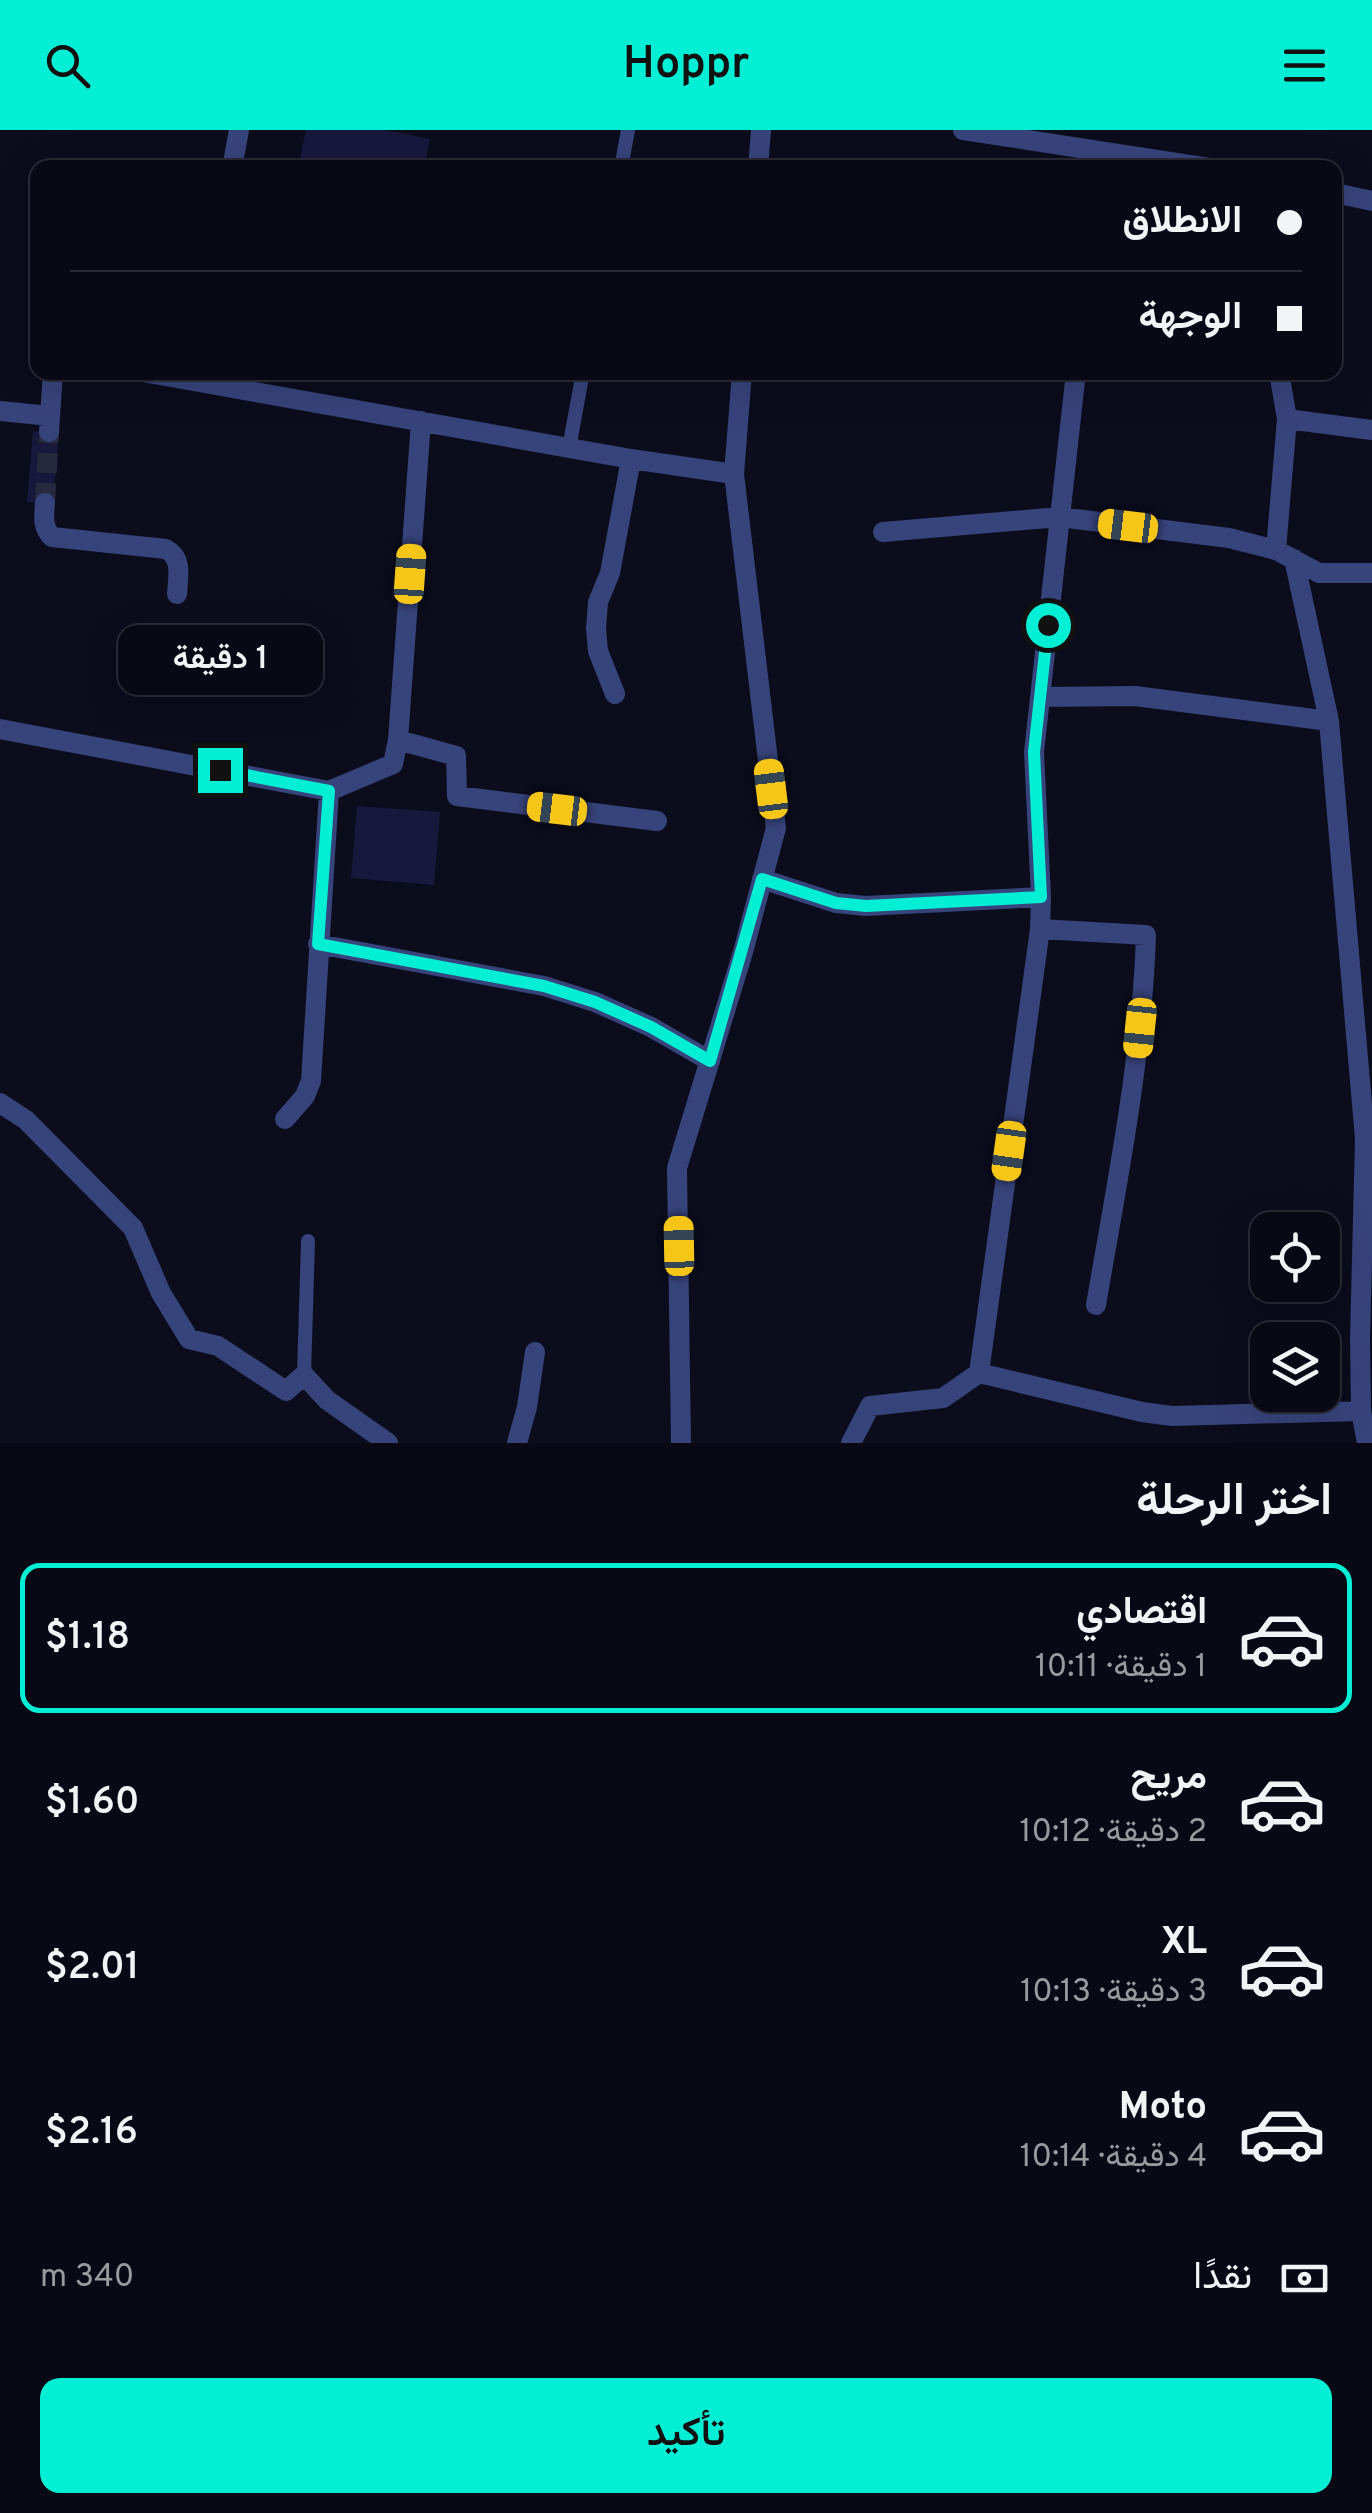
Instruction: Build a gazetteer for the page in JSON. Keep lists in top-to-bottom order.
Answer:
{
  "page": {
    "header": "Hoppr",
    "banner": ["الانطلاق", "الوجهة"],
    "bubble": "1 دقيقة",
    "heading": "اختر الرحلة",
    "list": [
      {
        "name": "اقتصادي",
        "note": "1 دقيقة · 10:11",
        "value": "$1.18"
      },
      {
        "name": "مريح",
        "note": "2 دقيقة · 10:12",
        "value": "$1.60"
      },
      {
        "name": "XL",
        "note": "3 دقيقة · 10:13",
        "value": "$2.01"
      },
      {
        "name": "Moto",
        "note": "4 دقيقة · 10:14",
        "value": "$2.16"
      }
    ],
    "pay": ["نقدًا", "340 m"],
    "buttons": "تأكيد"
  }
}
